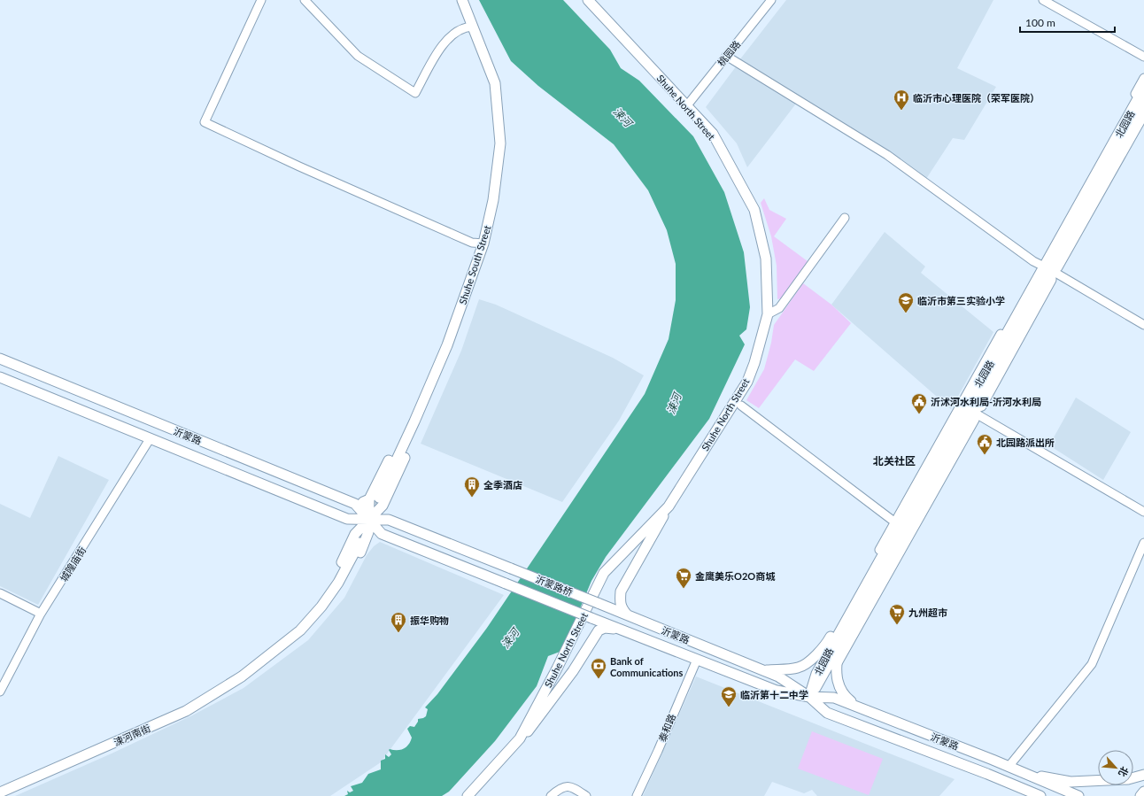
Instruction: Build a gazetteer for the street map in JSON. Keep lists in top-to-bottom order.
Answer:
{
  "streets": {
    "main road": [
      "Shuhe North Street",
      "北园路",
      "Shuhe South Street",
      "沂蒙路",
      "沂蒙路桥",
      "涑河南街"
    ],
    "street": ["桃园路", "城隍庙街", "泰和路"]
  },
  "crossings": [
    ["桃园路", "Shuhe North Street"],
    ["北园路", "沂蒙路"],
    ["沂蒙路", "城隍庙街"],
    ["沂蒙路", "沂蒙路桥"],
    ["沂蒙路", "泰和路"],
    ["沂蒙路", "涑河南街"]
  ],
  "districts": ["北关社区"],
  "water": ["涑河"],
  "places": {
    "hospital": ["临沂市心理医院（荣军医院）"],
    "school or university": ["临沂市第三实验小学", "临沂第十二中学"],
    "public building": ["沂沭河水利局-沂河水利局", "北园路派出所"],
    "building": ["全季酒店", "振华购物"],
    "supermarket": ["金鹰美乐O2O商城", "九州超市"],
    "bank": ["Bank of Communications"]
  },
  "scale_bar": "100 m",
  "north": "bottom right"
}
